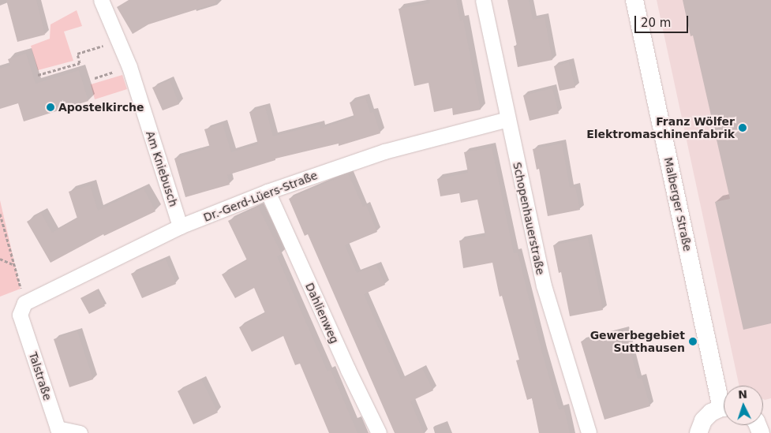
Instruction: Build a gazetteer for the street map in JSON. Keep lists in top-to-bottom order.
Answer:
{
  "streets": {
    "street": [
      "Am Kniebusch",
      "Dr.-Gerd-Lüers-Straße",
      "Malberger Straße",
      "Schopenhauerstraße",
      "Dahlienweg",
      "Talstraße"
    ]
  },
  "crossings": [
    ["Am Kniebusch", "Dr.-Gerd-Lüers-Straße"],
    ["Dr.-Gerd-Lüers-Straße", "Schopenhauerstraße"],
    ["Dr.-Gerd-Lüers-Straße", "Dahlienweg"],
    ["Dr.-Gerd-Lüers-Straße", "Talstraße"]
  ],
  "places": ["Apostelkirche", "Franz Wölfer Elektromaschinenfabrik", "Gewerbegebiet Sutthausen"],
  "scale_bar": "20 m",
  "north": "top"
}
